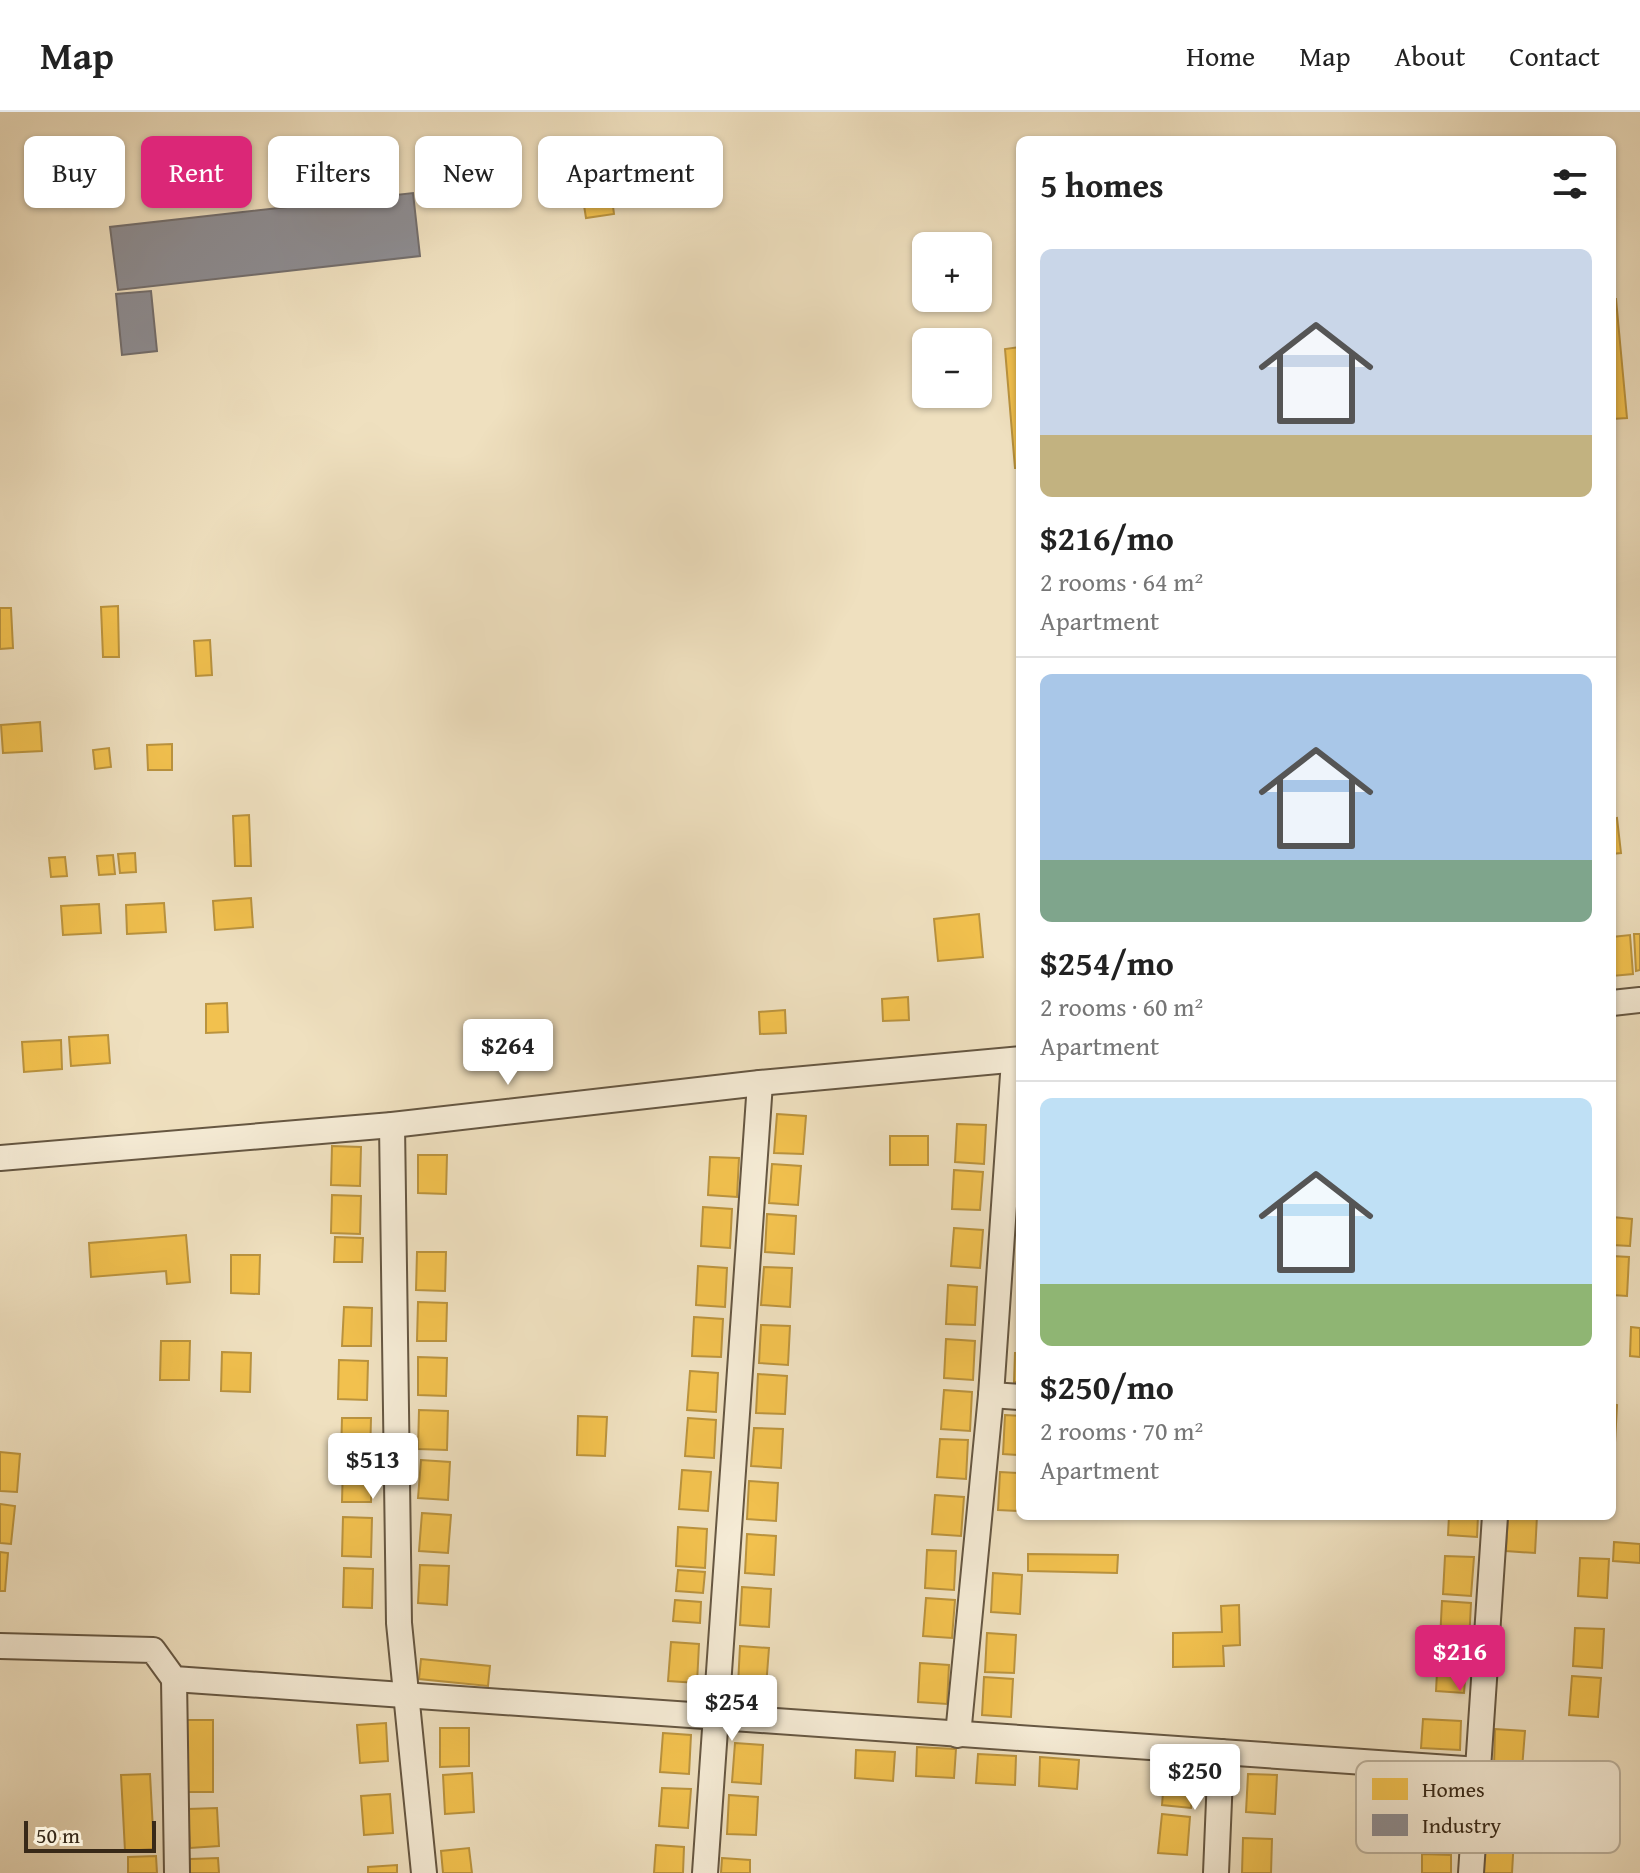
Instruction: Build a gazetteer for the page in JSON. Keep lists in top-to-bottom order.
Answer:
{
  "legend": ["Homes", "Industry"],
  "scale_bar": "50 m",
  "page": {
    "header": "Map",
    "nav": [
      "Home",
      "Map",
      "About",
      "Contact"
    ],
    "chip": [
      "Buy",
      "Rent",
      "Filters",
      "New",
      "Apartment"
    ],
    "heading": "5 homes",
    "map_buttons": ["+", "−"],
    "list": [
      {
        "name": "$216/mo",
        "note": "2 rooms · 64 m² · Apartment"
      },
      {
        "name": "$254/mo",
        "note": "2 rooms · 60 m² · Apartment"
      },
      {
        "name": "$250/mo",
        "note": "2 rooms · 70 m² · Apartment"
      }
    ],
    "price": [
      "$264",
      "$513",
      "$216",
      "$254",
      "$250"
    ],
    "scale": "50 m"
  }
}
